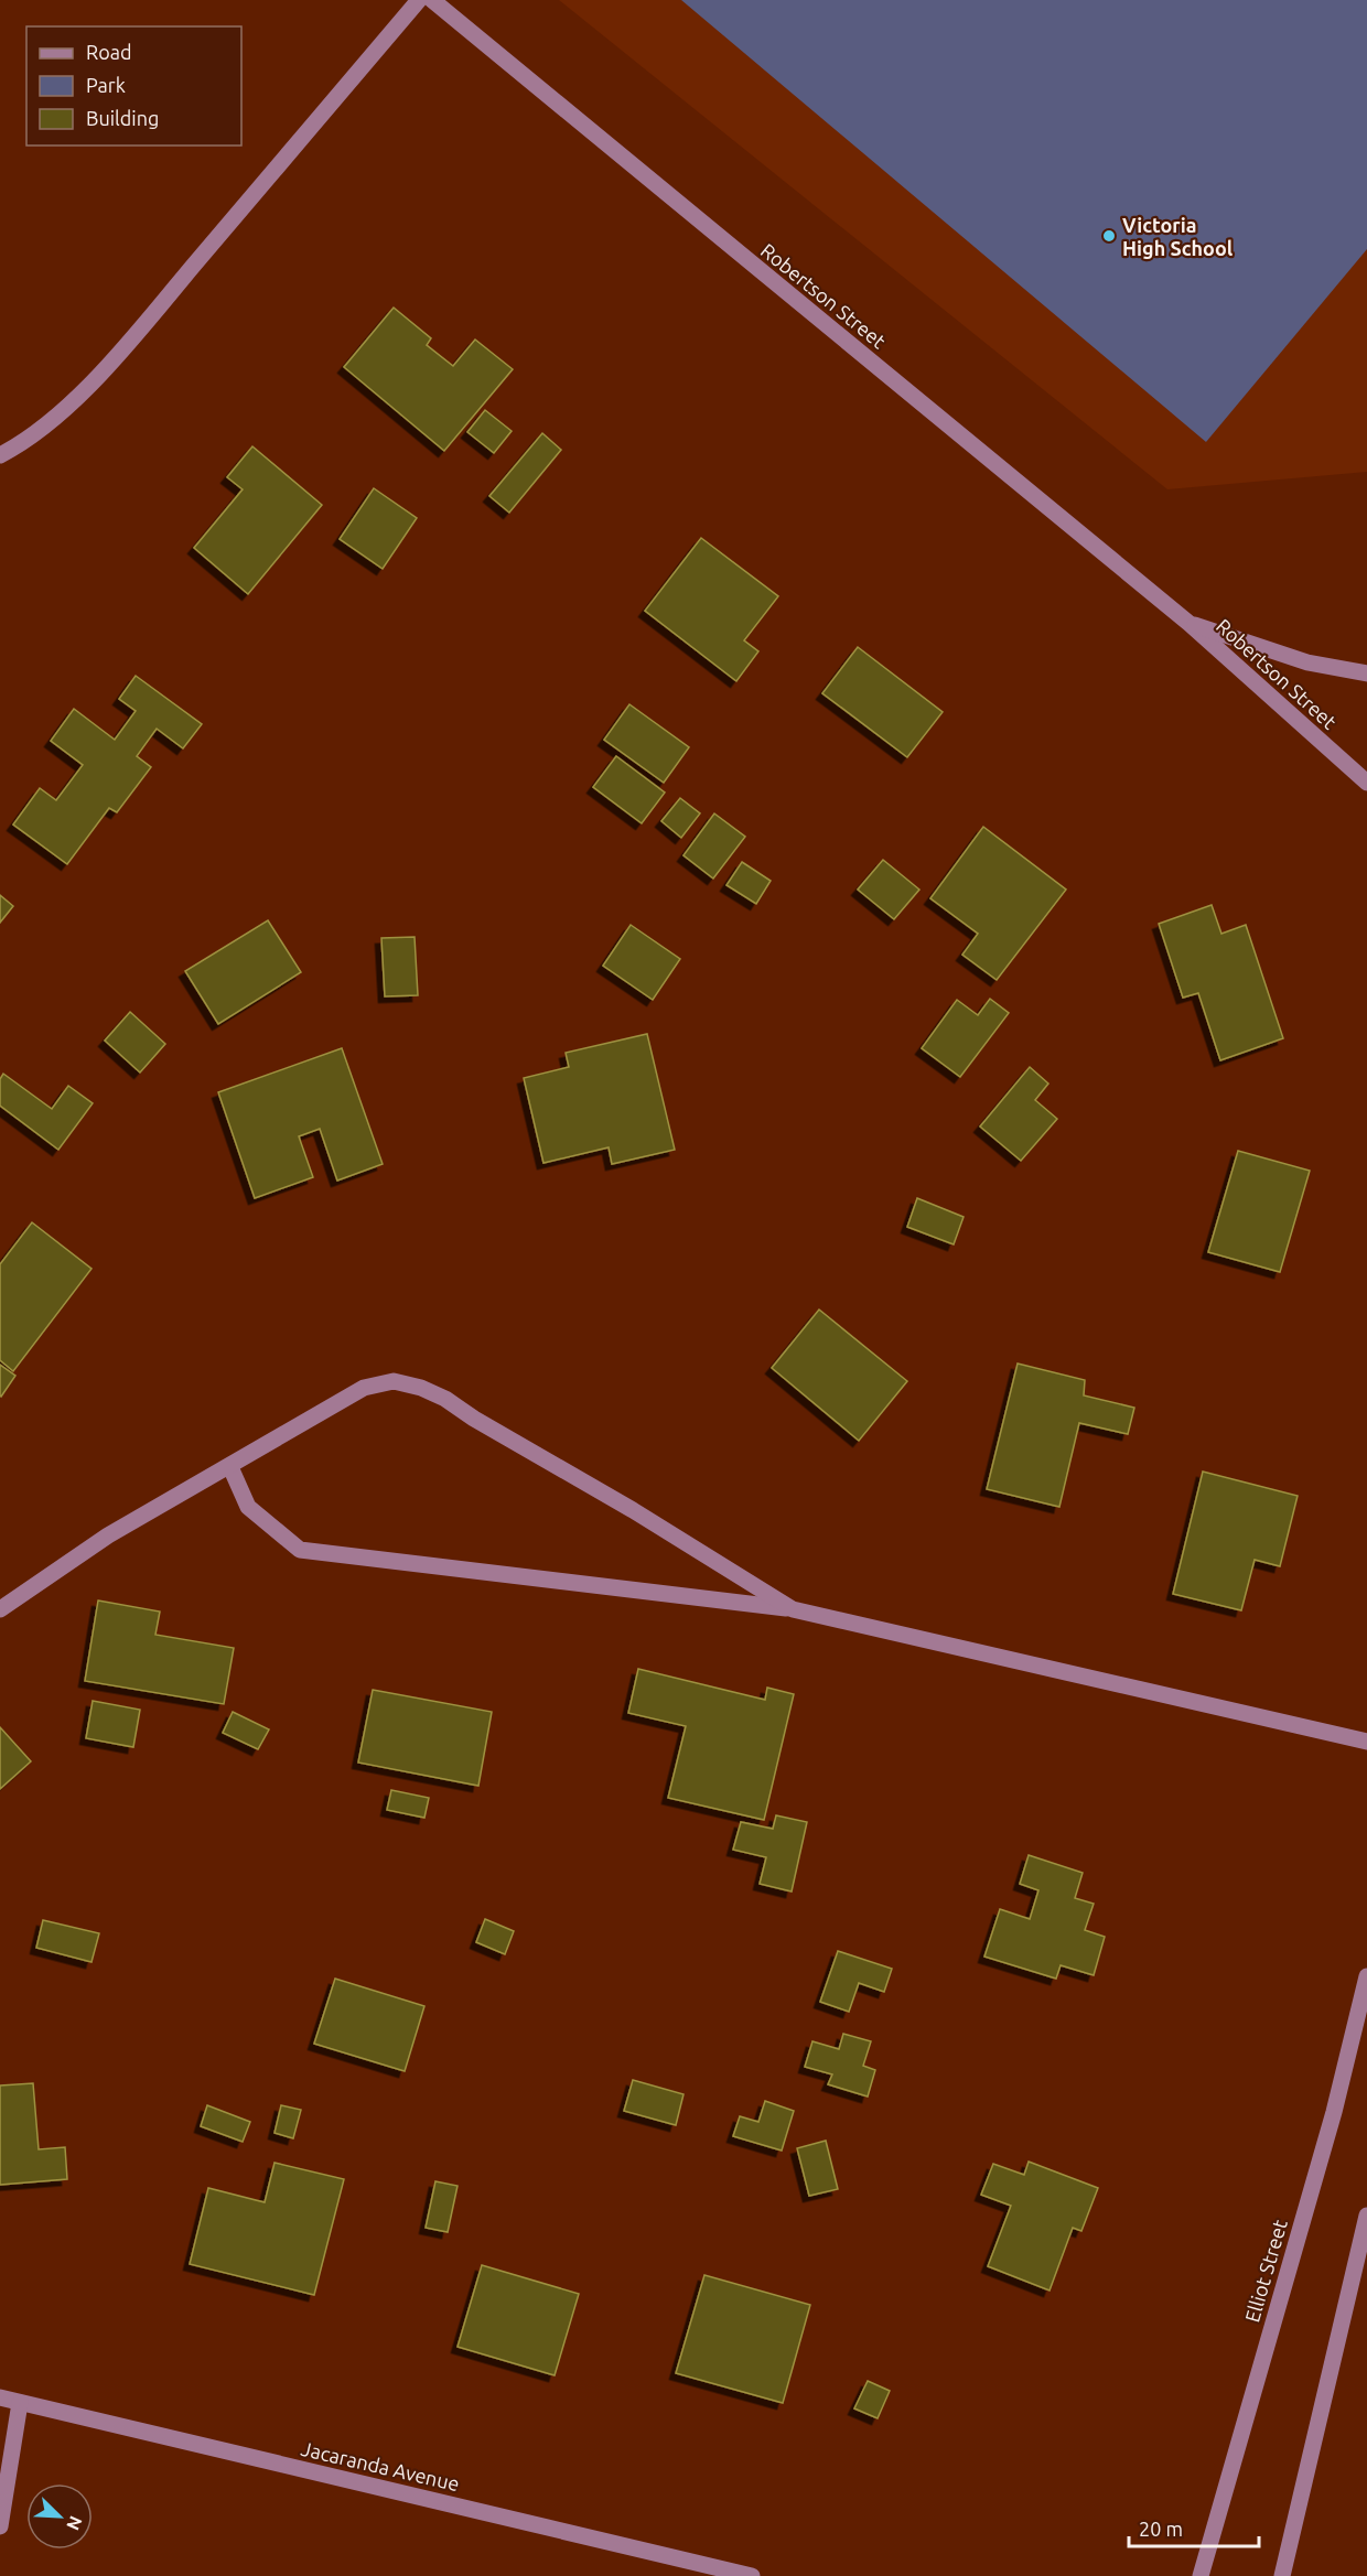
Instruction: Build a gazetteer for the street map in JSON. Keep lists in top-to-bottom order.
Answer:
{
  "streets": {
    "street": ["Robertson Street", "Elliot Street", "Jacaranda Avenue"]
  },
  "places": ["Victoria High School"],
  "legend": ["Road", "Park", "Building"],
  "scale_bar": "20 m",
  "north": "bottom right"
}
